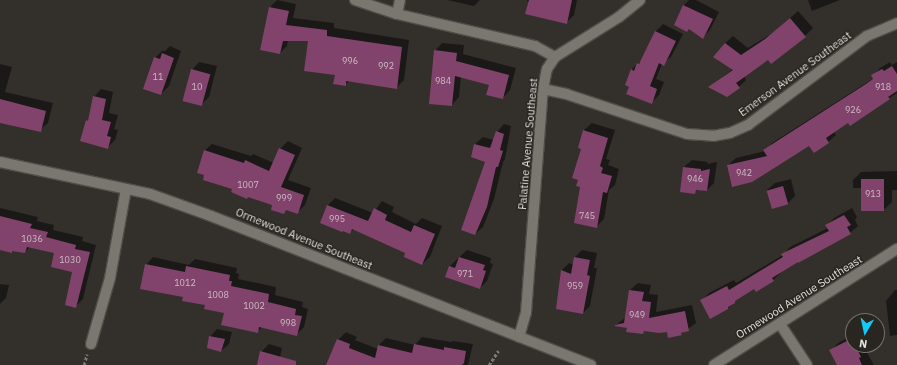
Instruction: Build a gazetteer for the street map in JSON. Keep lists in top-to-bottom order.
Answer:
{
  "streets": {
    "street": ["Emerson Avenue Southeast", "Palatine Avenue Southeast", "Ormewood Avenue Southeast"]
  },
  "crossings": [
    ["Emerson Avenue Southeast", "Palatine Avenue Southeast"],
    ["Palatine Avenue Southeast", "Ormewood Avenue Southeast"]
  ],
  "house_numbers": [
    "996",
    "992",
    "11",
    "984",
    "10",
    "918",
    "926",
    "942",
    "946",
    "1007",
    "913",
    "999",
    "745",
    "995",
    "1036",
    "1030",
    "971",
    "1012",
    "959",
    "1008",
    "1002",
    "949",
    "998"
  ],
  "north": "bottom"
}
